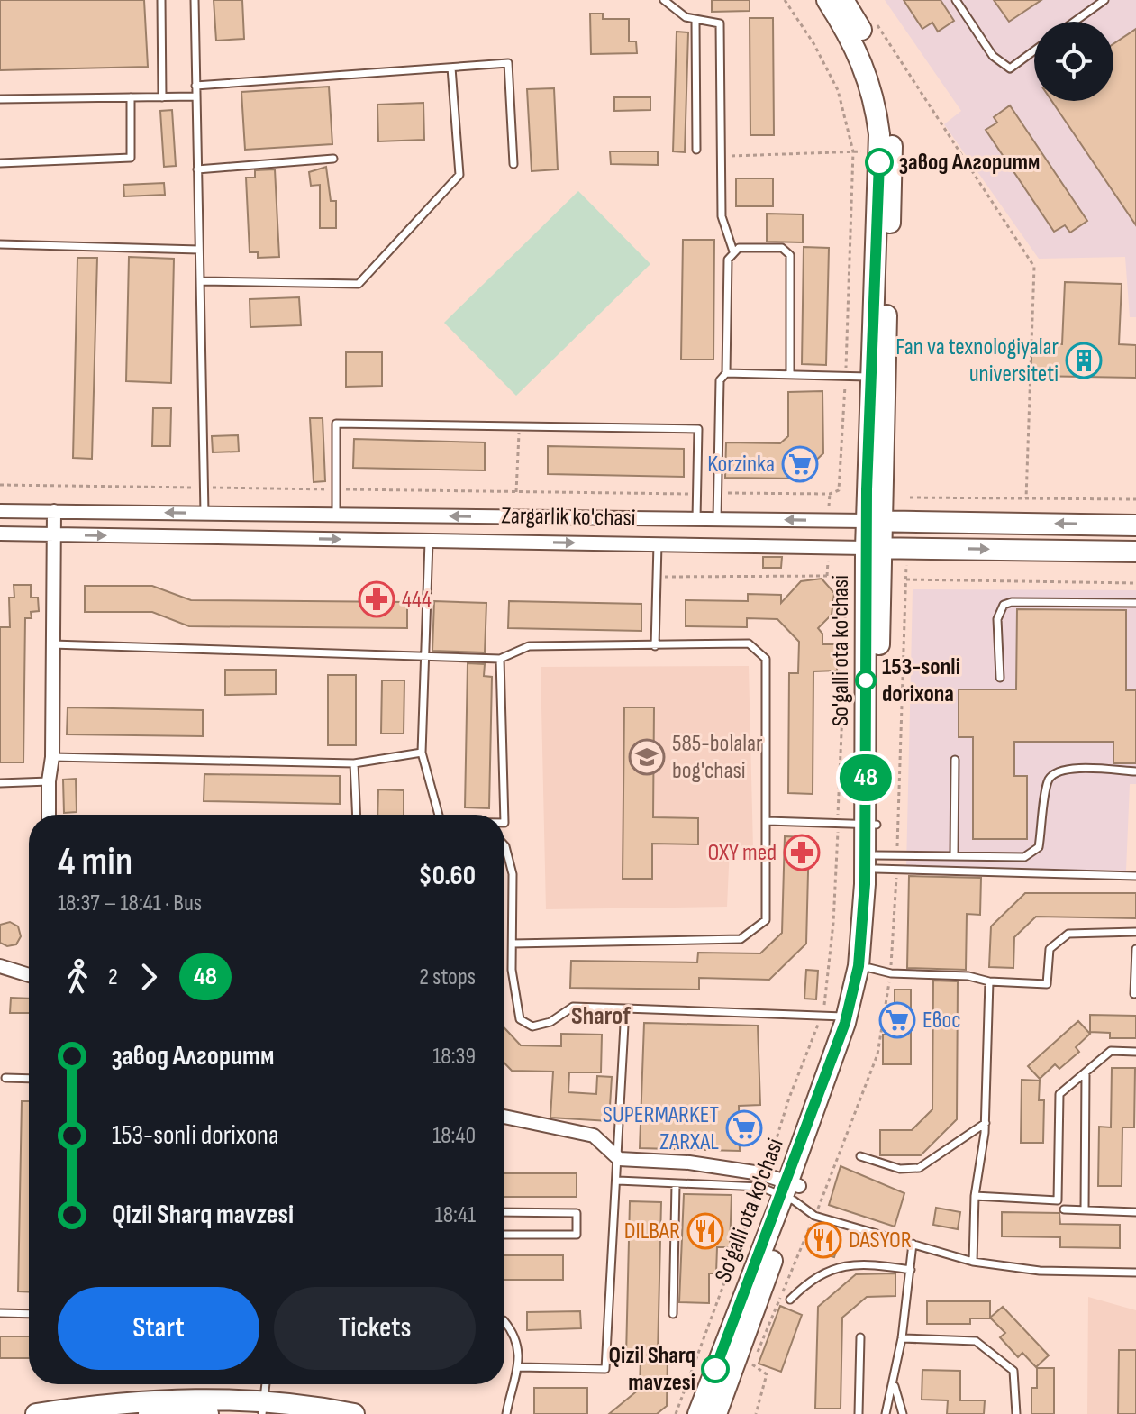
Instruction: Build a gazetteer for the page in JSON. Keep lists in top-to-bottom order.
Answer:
{
  "streets": {
    "main road": ["Zargarlik ko'chasi", "So'galli ota ko'chasi"]
  },
  "crossings": [
    ["Zargarlik ko'chasi", "So'galli ota ko'chasi"]
  ],
  "districts": ["Sharof"],
  "places": {
    "other": ["завод Алгоритм", "153-sonli dorixona", "Qizil Sharq mavzesi"],
    "building": ["Fan va texnologiyalar universiteti"],
    "supermarket": ["Korzinka", "Евос", "SUPERMARKET ZARXAL"],
    "pharmacy": ["444", "OXY med"],
    "school or university": ["585-bolalar bog'chasi"],
    "restaurant": ["DILBAR", "DASYOR"]
  },
  "lines": ["bus line 48"],
  "page": {
    "on_map": "48",
    "heading": ["4 min", "18:37 – 18:41 · Bus", "$0.60"],
    "legs": ["2", "48", "2 stops"],
    "list": [
      {
        "name": "завод Алгоритм",
        "value": "18:39"
      },
      {
        "name": "153-sonli dorixona",
        "value": "18:40"
      },
      {
        "name": "Qizil Sharq mavzesi",
        "value": "18:41"
      }
    ],
    "buttons": ["Start", "Tickets"]
  }
}
